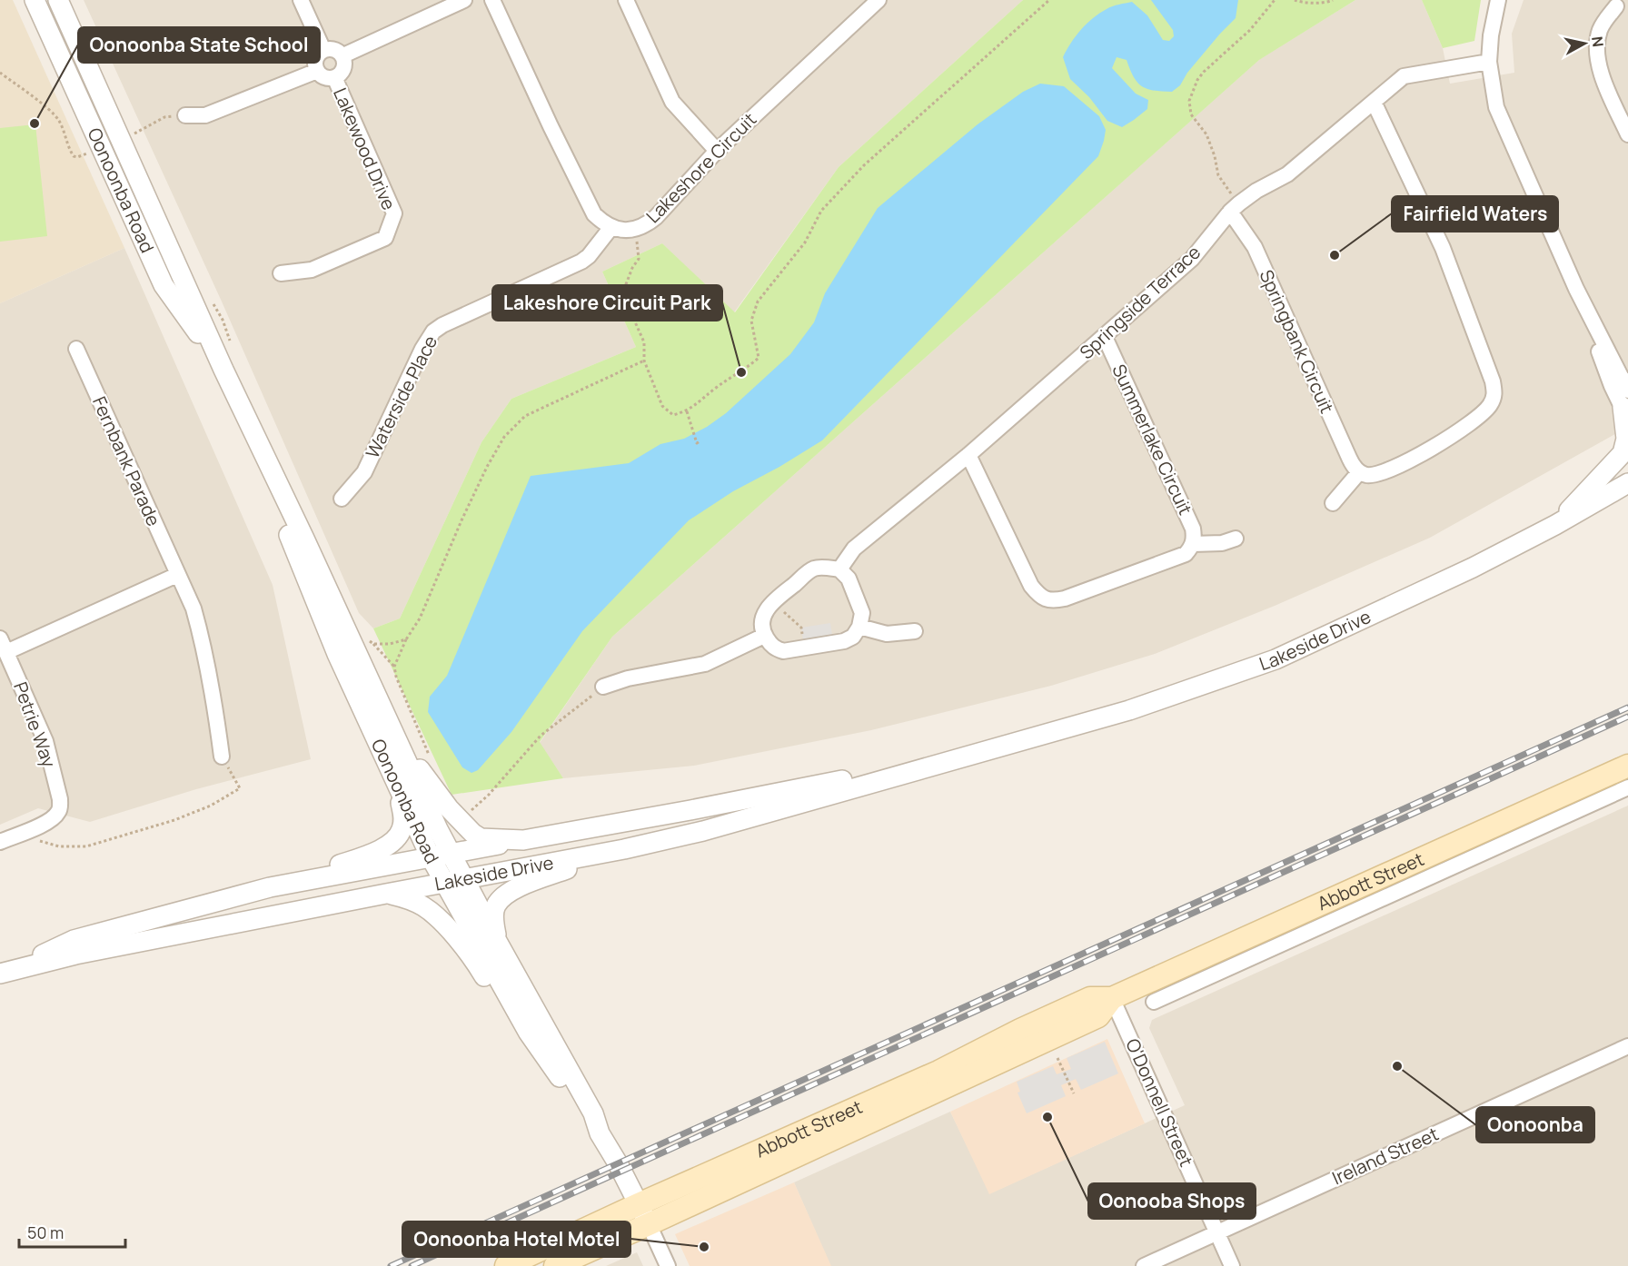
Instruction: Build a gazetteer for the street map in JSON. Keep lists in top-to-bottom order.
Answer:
{
  "streets": {
    "main road": ["Abbott Street"],
    "street": [
      "Lakewood Drive",
      "Lakeshore Circuit",
      "Oonoonba Road",
      "Springside Terrace",
      "Springbank Circuit",
      "Waterside Place",
      "Summerlake Circuit",
      "Fernbank Parade",
      "Lakeside Drive",
      "Petrie Way",
      "O'Donnell Street",
      "Ireland Street"
    ]
  },
  "crossings": [
    ["Lakeshore Circuit", "Waterside Place"],
    ["Oonoonba Road", "Lakeside Drive"],
    ["Oonoonba Road", "Abbott Street"],
    ["Springside Terrace", "Springbank Circuit"],
    ["Springside Terrace", "Summerlake Circuit"],
    ["Abbott Street", "O'Donnell Street"],
    ["O'Donnell Street", "Ireland Street"]
  ],
  "places": [
    "Oonoonba State School",
    "Fairfield Waters",
    "Lakeshore Circuit Park",
    "Oonoonba",
    "Oonooba Shops",
    "Oonoonba Hotel Motel"
  ],
  "scale_bar": "50 m",
  "north": "right"
}
